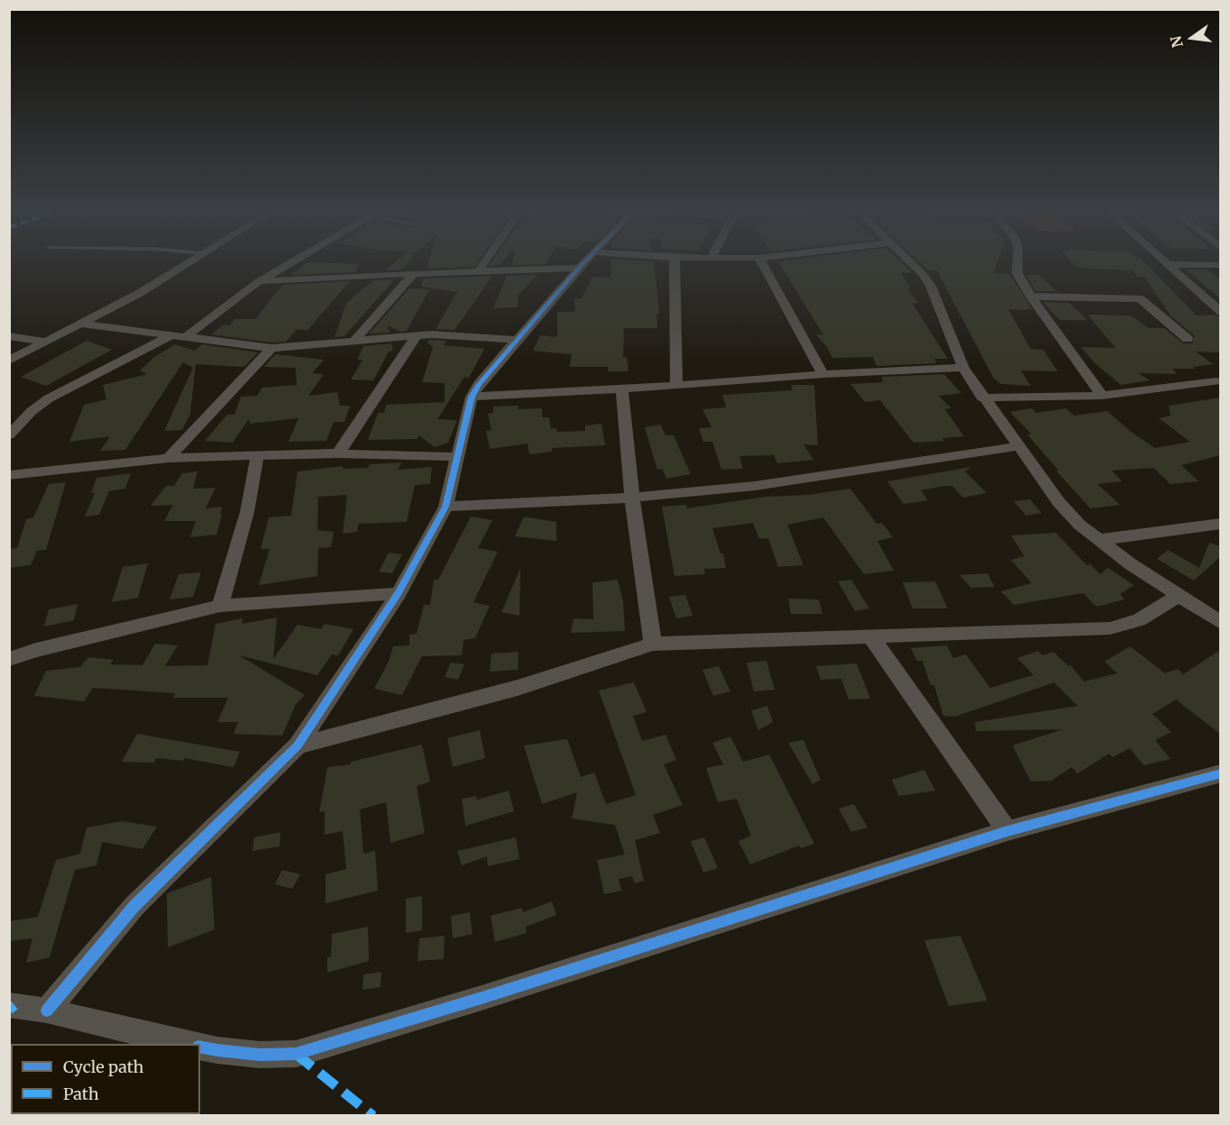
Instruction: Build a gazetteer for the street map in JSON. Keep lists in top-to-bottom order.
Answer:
{
  "legend": ["Cycle path", "Path"],
  "north": "left"
}
